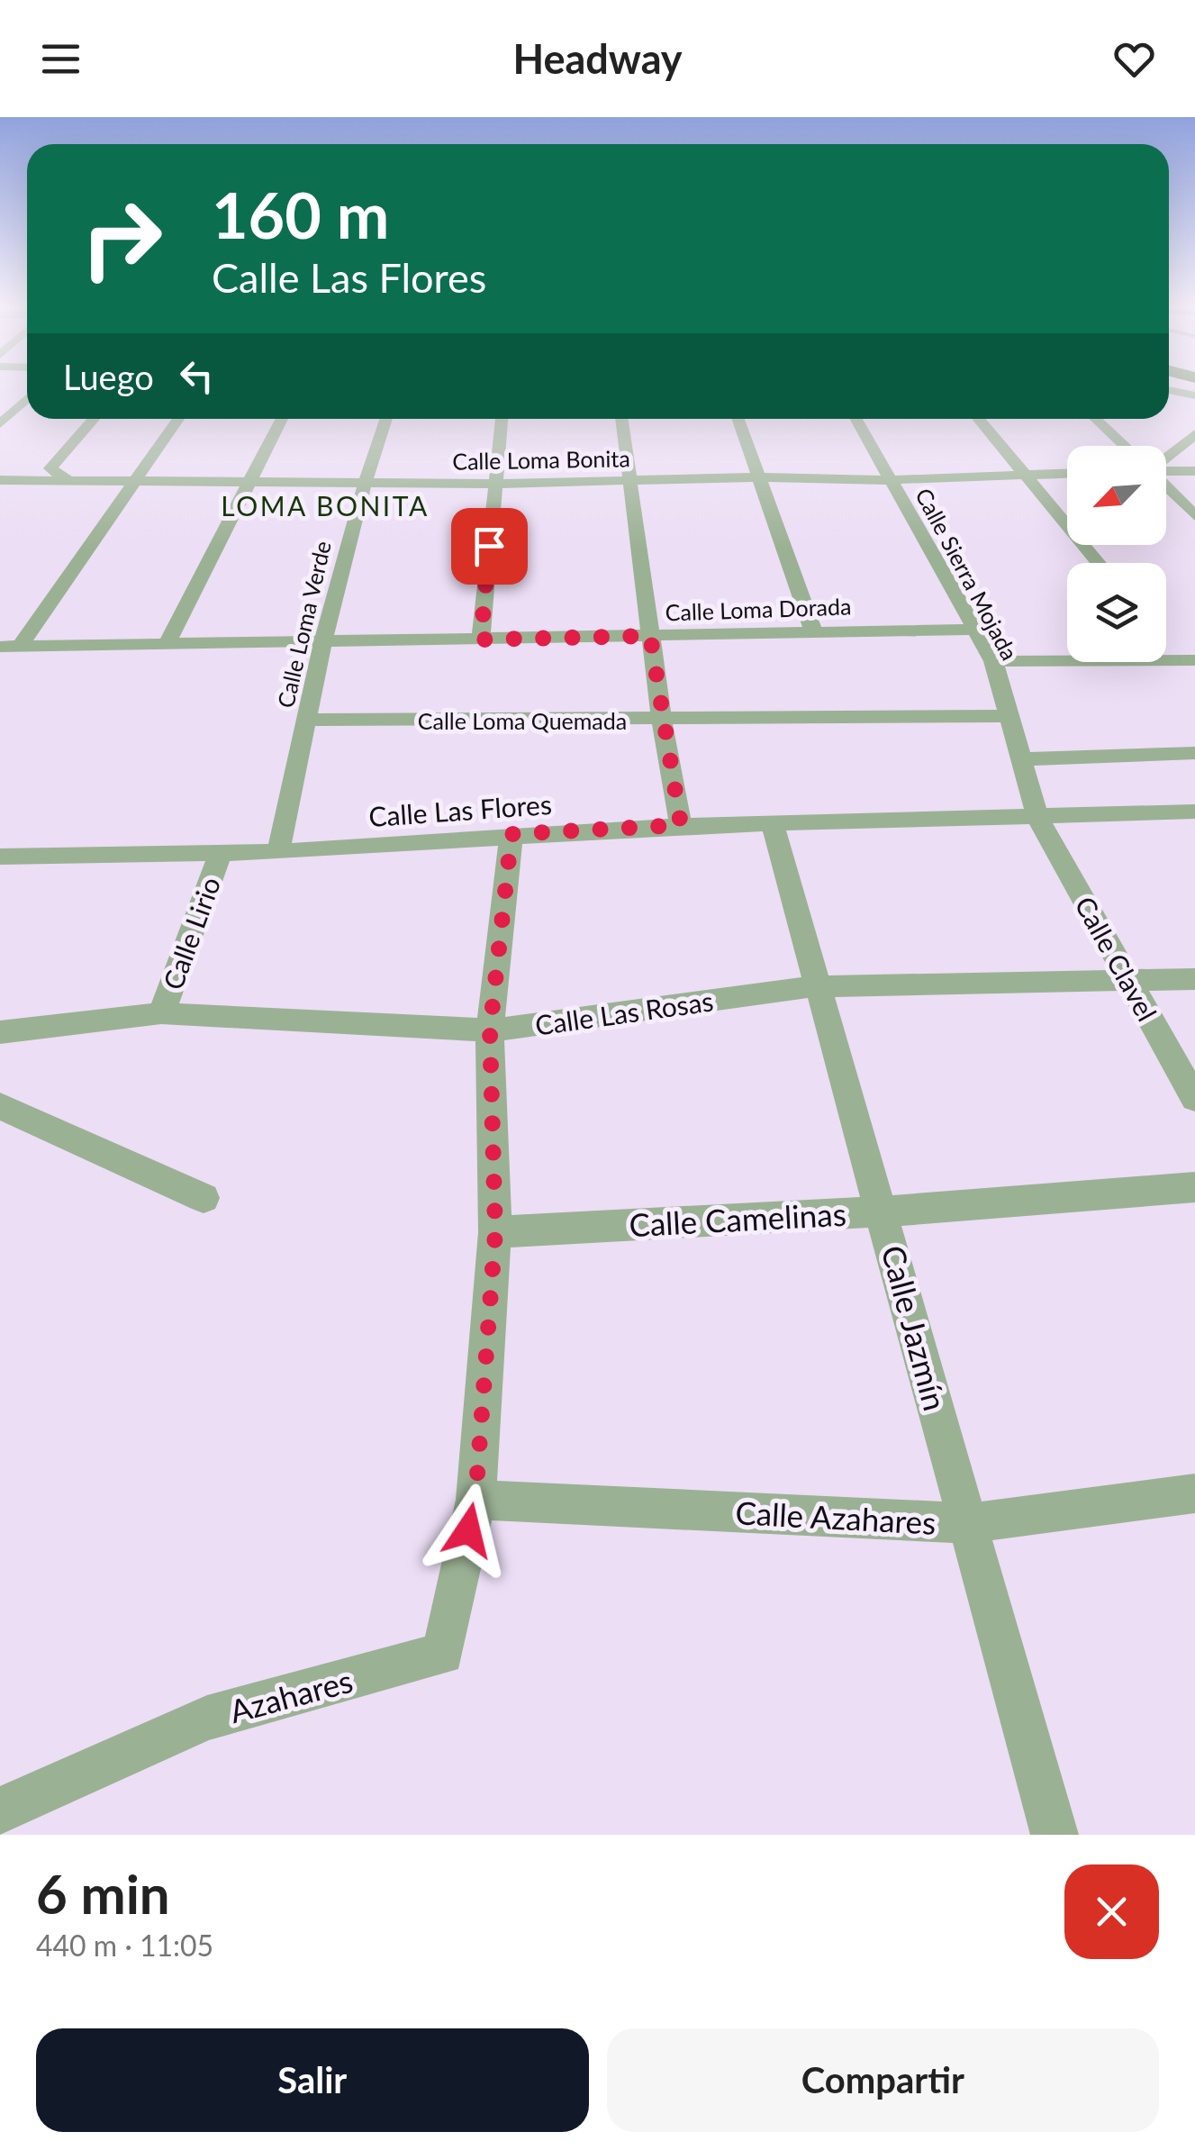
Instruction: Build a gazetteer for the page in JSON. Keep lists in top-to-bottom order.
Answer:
{
  "streets": {
    "street": [
      "Calle Loma Bonita",
      "Calle Sierra Mojada",
      "Calle Loma Dorada",
      "Calle Loma Verde",
      "Calle Loma Quemada",
      "Calle Las Flores",
      "Calle Lirio",
      "Calle Clavel",
      "Calle Las Rosas",
      "Calle Camelinas",
      "Calle Jazmín",
      "Calle Azahares",
      "Azahares"
    ]
  },
  "crossings": [
    ["Calle Loma Bonita", "Calle Sierra Mojada"],
    ["Calle Loma Bonita", "Calle Loma Verde"],
    ["Calle Sierra Mojada", "Calle Loma Dorada"],
    ["Calle Sierra Mojada", "Calle Loma Quemada"],
    ["Calle Sierra Mojada", "Calle Las Flores"],
    ["Calle Sierra Mojada", "Calle Clavel"],
    ["Calle Loma Dorada", "Calle Loma Verde"],
    ["Calle Loma Verde", "Calle Loma Quemada"],
    ["Calle Loma Verde", "Calle Las Flores"],
    ["Calle Las Flores", "Calle Lirio"],
    ["Calle Las Flores", "Calle Clavel"],
    ["Calle Las Flores", "Calle Jazmín"],
    ["Calle Lirio", "Calle Las Rosas"],
    ["Calle Clavel", "Calle Las Rosas"],
    ["Calle Las Rosas", "Calle Jazmín"],
    ["Calle Camelinas", "Calle Jazmín"],
    ["Calle Jazmín", "Calle Azahares"],
    ["Calle Azahares", "Azahares"]
  ],
  "districts": ["LOMA BONITA"],
  "north": "bottom left",
  "page": {
    "header": "Headway",
    "turn": ["160 m", "Calle Las Flores"],
    "then": "Luego",
    "heading": ["6 min", "440 m · 11:05"],
    "buttons": ["Salir", "Compartir"]
  }
}
